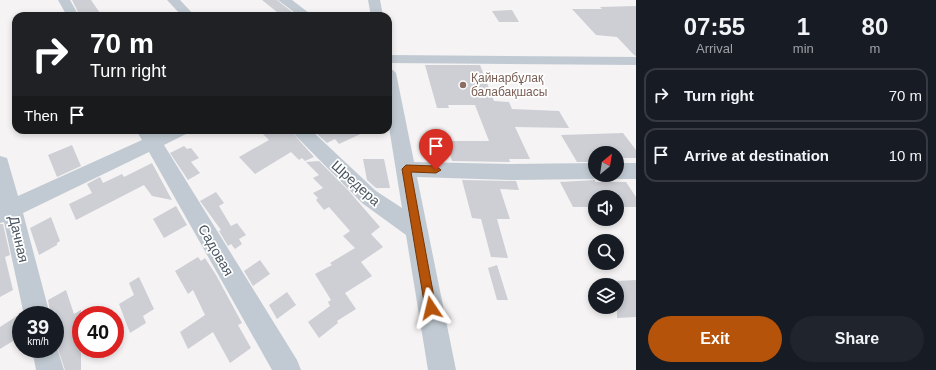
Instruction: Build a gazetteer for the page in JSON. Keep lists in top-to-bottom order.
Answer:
{
  "streets": {
    "street": ["Шредера", "Дачная", "Садовая"]
  },
  "places": ["Қайнарбұлақ балабақшасы"],
  "north": "top right",
  "page": {
    "eta": [
      "07:55",
      "Arrival",
      "1",
      "min",
      "80",
      "m"
    ],
    "turn": ["70 m", "Turn right"],
    "list": [
      {
        "name": "Turn right",
        "value": "70 m"
      },
      {
        "name": "Arrive at destination",
        "value": "10 m"
      }
    ],
    "then": "Then",
    "speed": "39 km/h",
    "limit": "40",
    "buttons": ["Exit", "Share"]
  }
}
